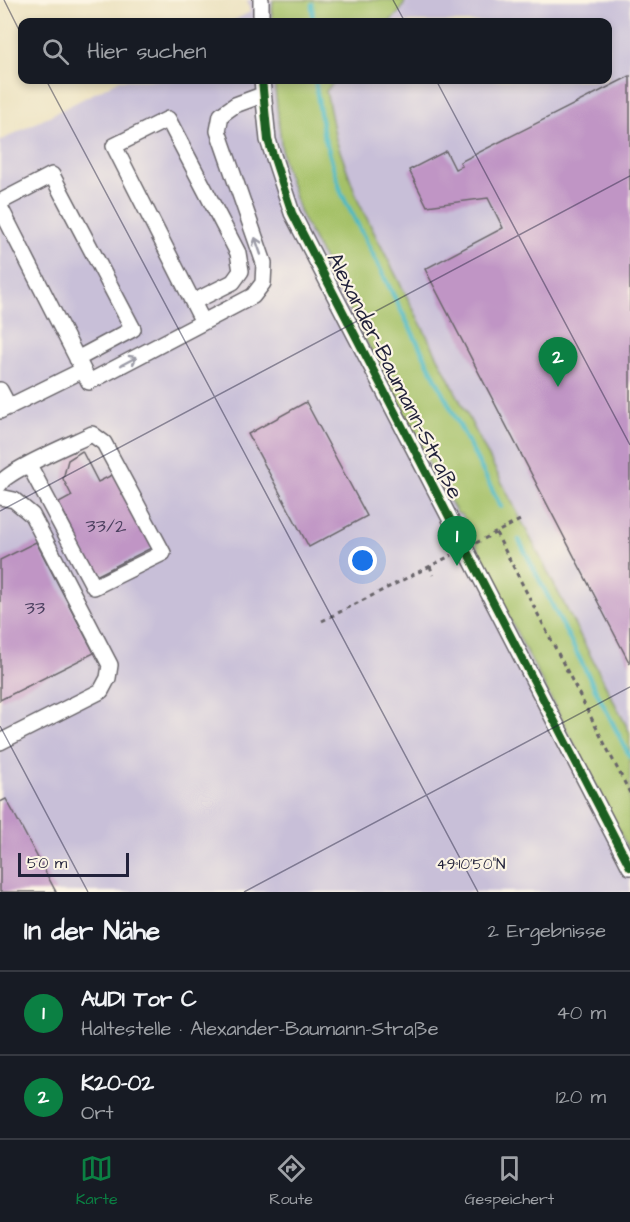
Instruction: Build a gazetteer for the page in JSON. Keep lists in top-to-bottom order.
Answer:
{
  "streets": {
    "street": ["Alexander-Baumann-Straße"]
  },
  "house_numbers": ["33/2", "33"],
  "scale_bar": "50 m",
  "page": {
    "search": "Hier suchen",
    "pins": ["2", "1"],
    "scale": "50 m",
    "heading": ["In der Nähe", "2 Ergebnisse"],
    "list": [
      {
        "mark": "1",
        "name": "AUDI Tor C",
        "note": "Haltestelle · Alexander-Baumann-Straße",
        "value": "40 m"
      },
      {
        "mark": "2",
        "name": "K20-02",
        "note": "Ort",
        "value": "120 m"
      }
    ],
    "nav": ["Karte", "Route", "Gespeichert"]
  },
  "coordinates": ["49°10'50\"N"]
}
